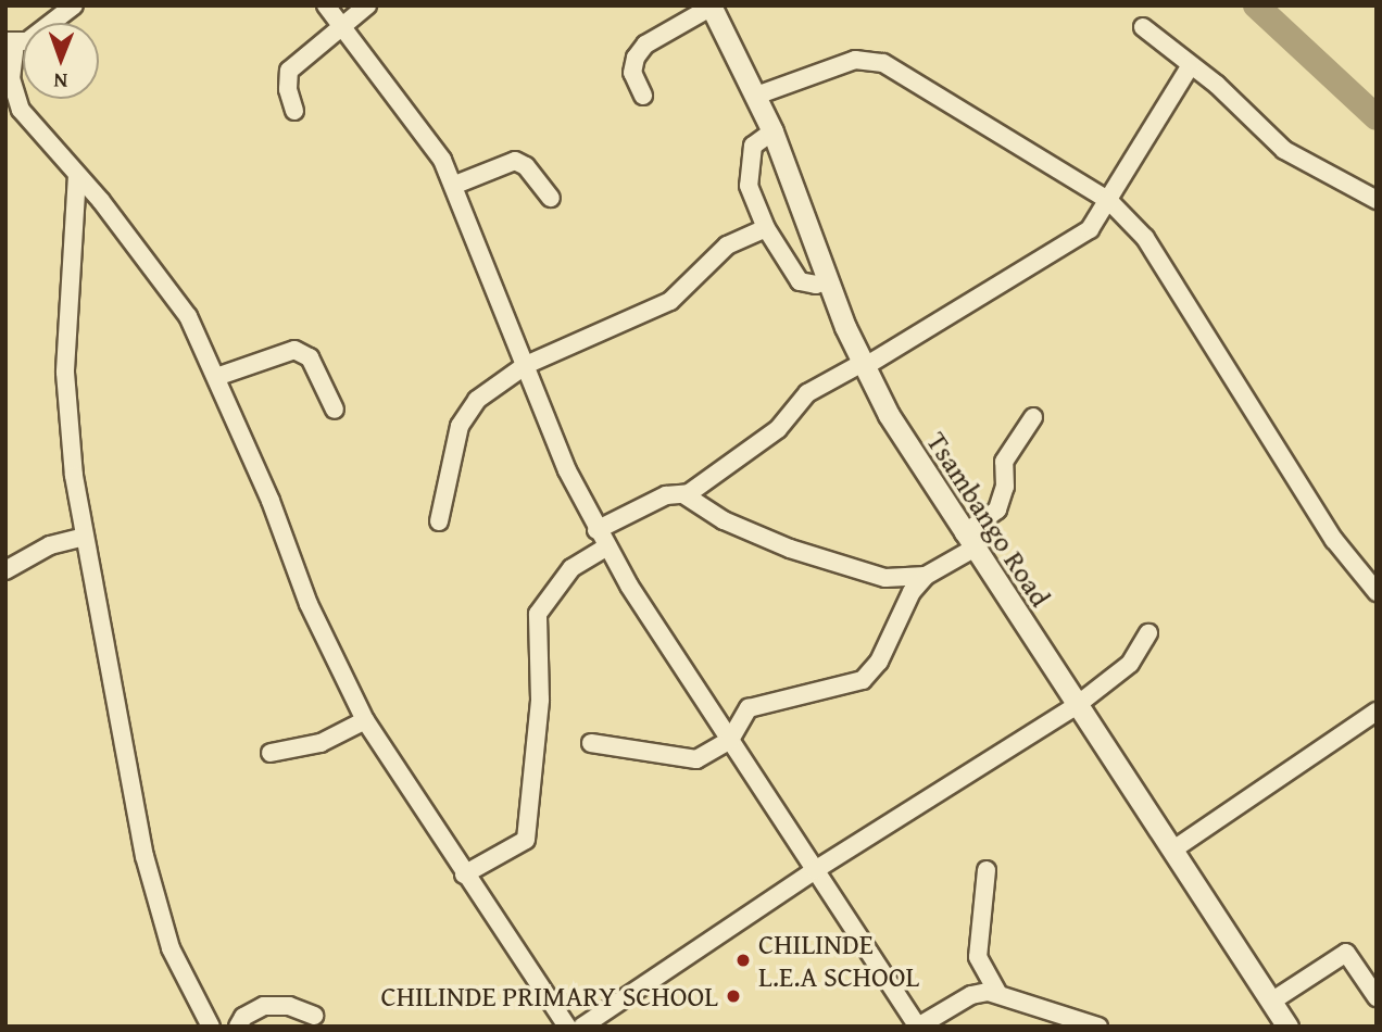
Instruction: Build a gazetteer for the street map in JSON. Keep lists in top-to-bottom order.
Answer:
{
  "streets": {
    "street": ["Tsambango Road"]
  },
  "places": ["CHILINDE L.E.A SCHOOL", "CHILINDE PRIMARY SCHOOL"],
  "north": "bottom"
}
